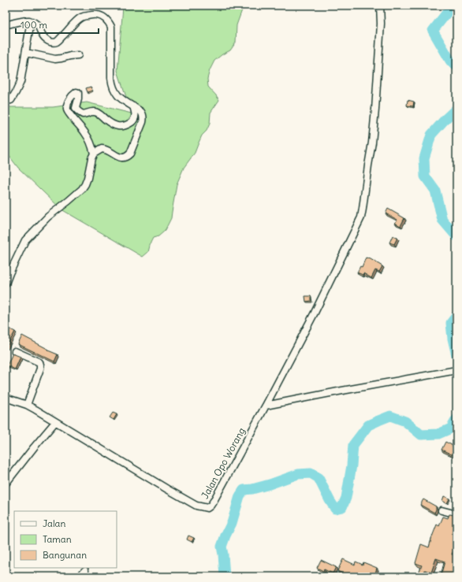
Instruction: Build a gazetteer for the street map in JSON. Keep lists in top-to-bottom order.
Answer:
{
  "streets": {
    "street": ["Jalan Opo Worang"]
  },
  "legend": ["Jalan", "Taman", "Bangunan"],
  "scale_bar": "100 m"
}
